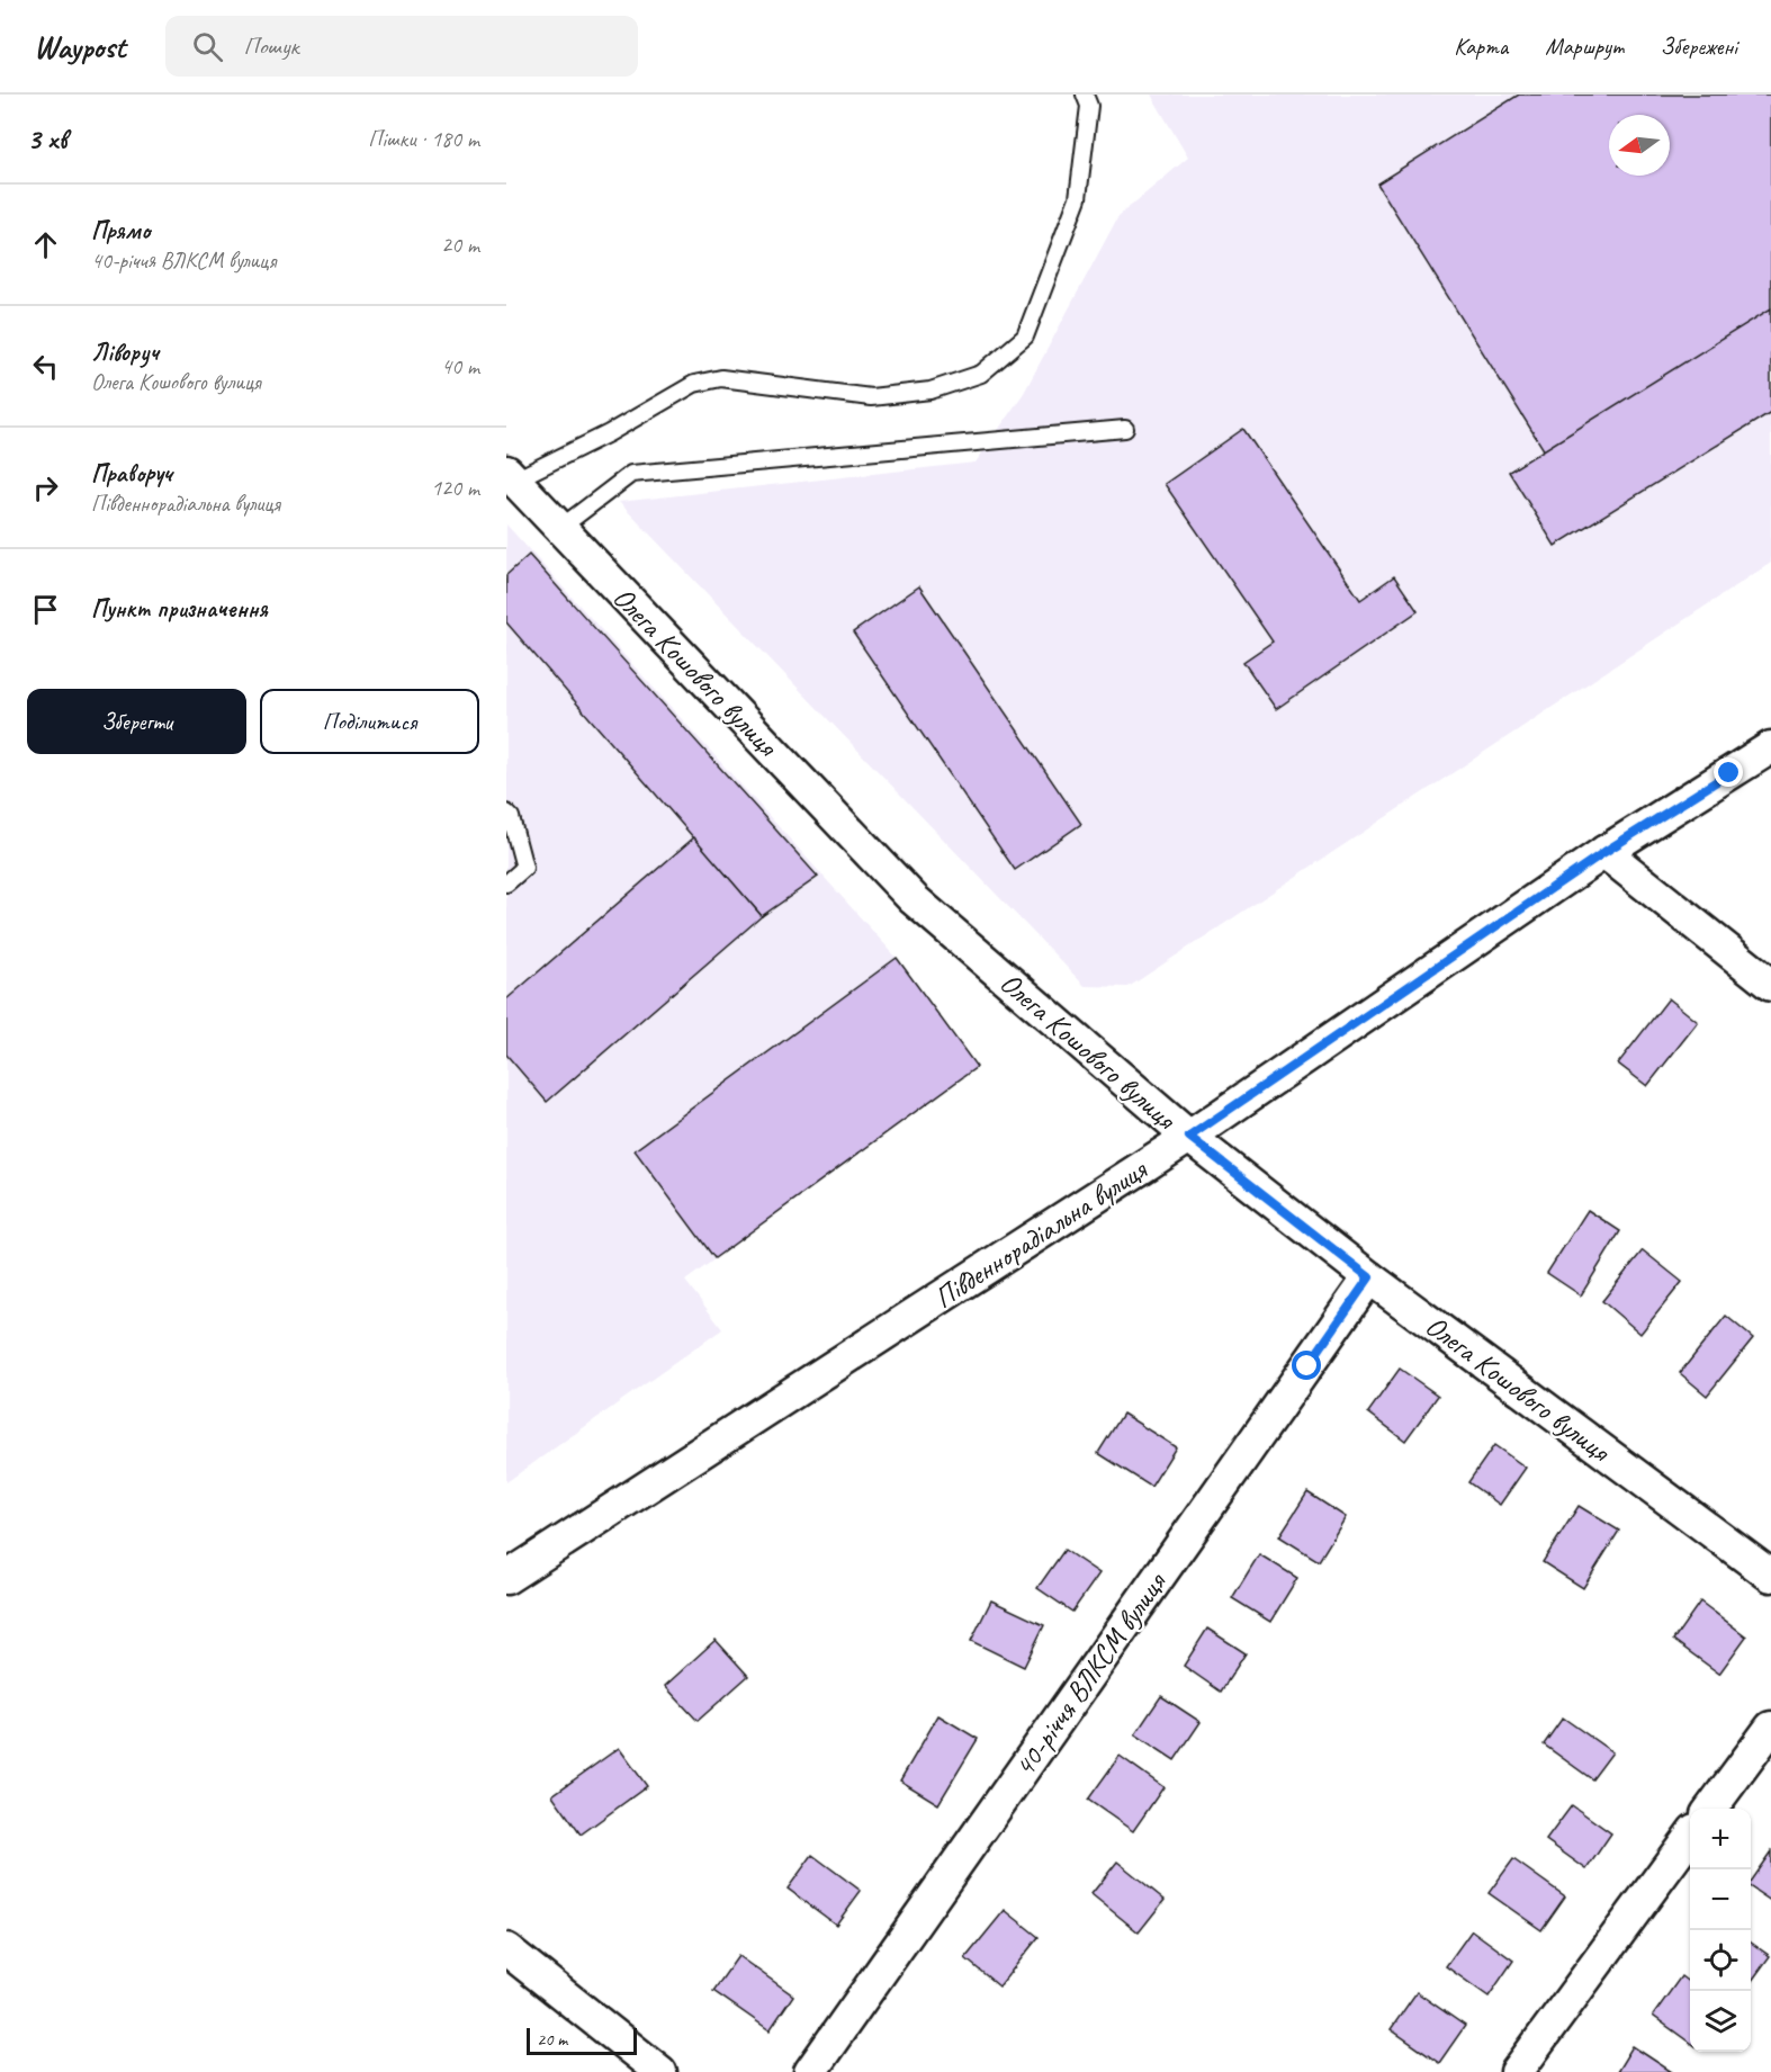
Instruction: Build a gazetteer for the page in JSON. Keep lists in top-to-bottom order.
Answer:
{
  "streets": {
    "street": ["Олега Кошового вулиця", "Південнорадіальна вулиця", "40-річчя ВЛКСМ вулиця"]
  },
  "crossings": [
    ["Олега Кошового вулиця", "Південнорадіальна вулиця"],
    ["Олега Кошового вулиця", "40-річчя ВЛКСМ вулиця"]
  ],
  "scale_bar": "20 m",
  "north": "left",
  "page": {
    "header": "Waypost",
    "search": "Пошук",
    "nav": ["Карта", "Маршрут", "Збережені"],
    "heading": ["3 хв", "Пішки · 180 m"],
    "list": [
      ["Прямо", "40-річчя ВЛКСМ вулиця", "20 m"],
      ["Ліворуч", "Олега Кошового вулиця", "40 m"],
      ["Праворуч", "Південнорадіальна вулиця", "120 m"],
      "Пункт призначення"
    ],
    "buttons": ["Зберегти", "Поділитися"],
    "map_buttons": ["+", "−"],
    "scale": "20 m"
  }
}
